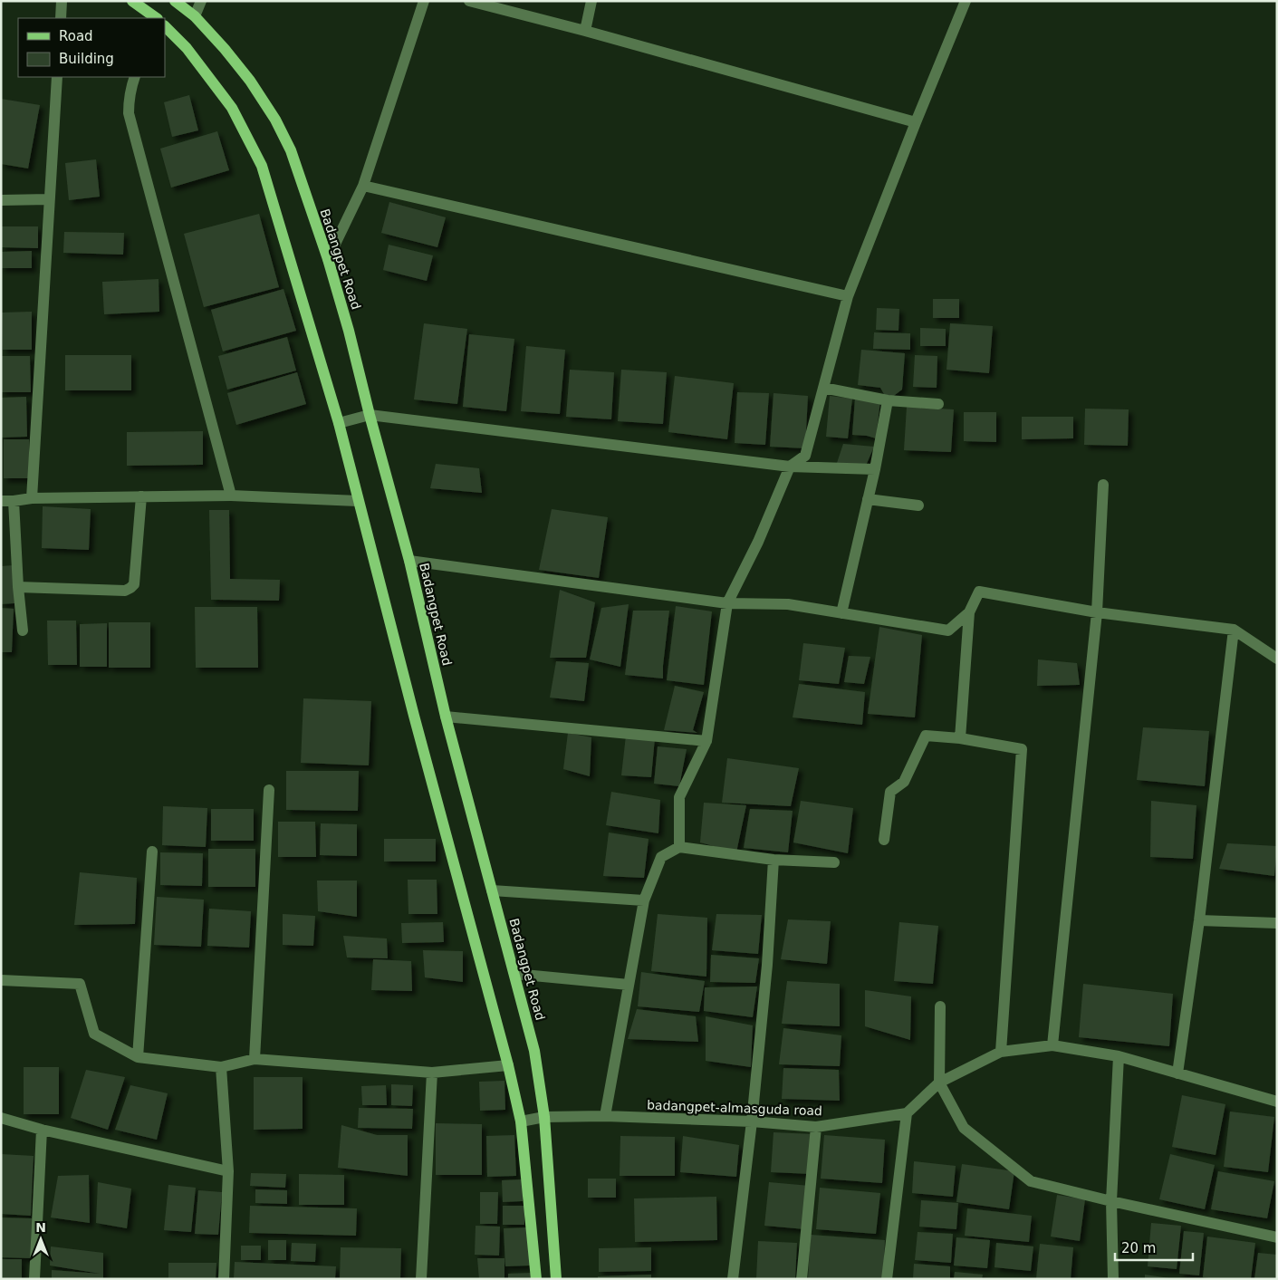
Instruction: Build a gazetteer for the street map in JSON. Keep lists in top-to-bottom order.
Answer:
{
  "streets": {
    "main road": ["Badangpet Road"],
    "street": ["badangpet-almasguda road"]
  },
  "crossings": [
    ["Badangpet Road", "badangpet-almasguda road"]
  ],
  "legend": ["Road", "Building"],
  "scale_bar": "20 m",
  "north": "top"
}
